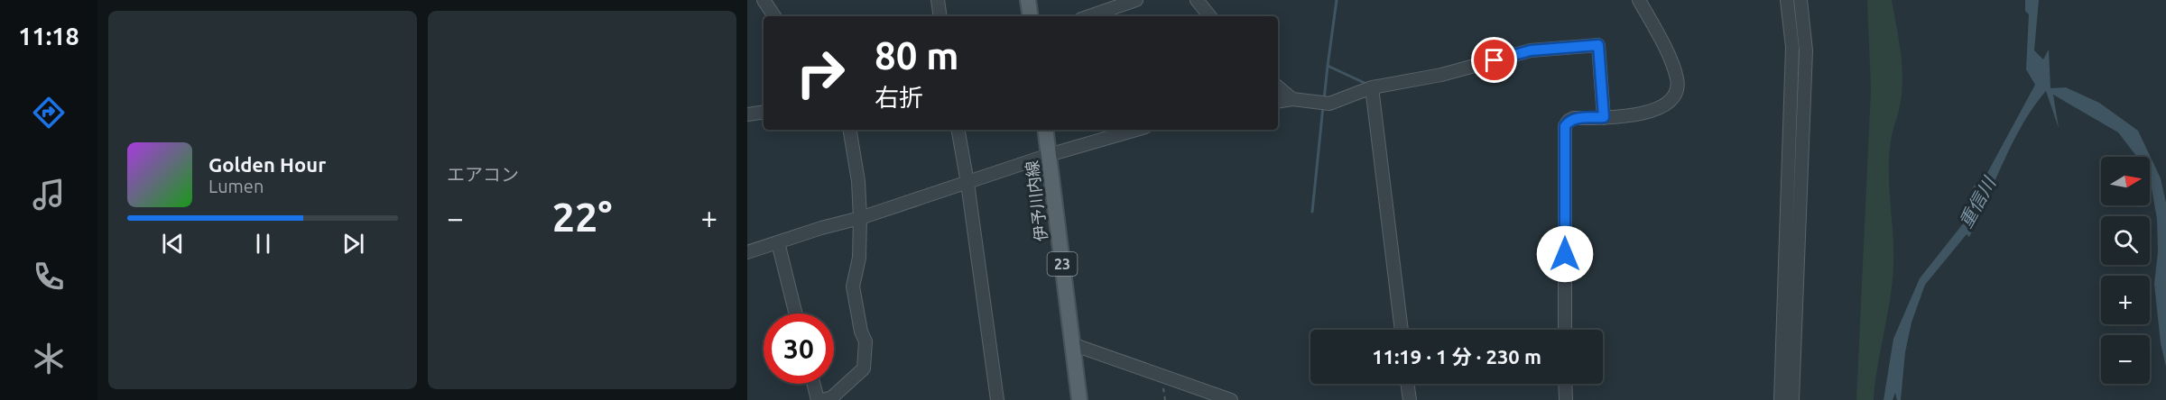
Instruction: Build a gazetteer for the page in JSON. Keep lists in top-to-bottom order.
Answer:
{
  "streets": {
    "main road": ["伊予川内線", "23"]
  },
  "water": ["重信川"],
  "north": "right",
  "page": {
    "tabs": "11:18",
    "tile": "エアコン",
    "turn": ["80 m", "右折"],
    "song": ["Golden Hour", "Lumen"],
    "map_buttons": ["+", "−"],
    "heat": ["−", "22°", "+"],
    "limit": "30",
    "trip": "11:19 · 1 分 · 230 m"
  }
}
